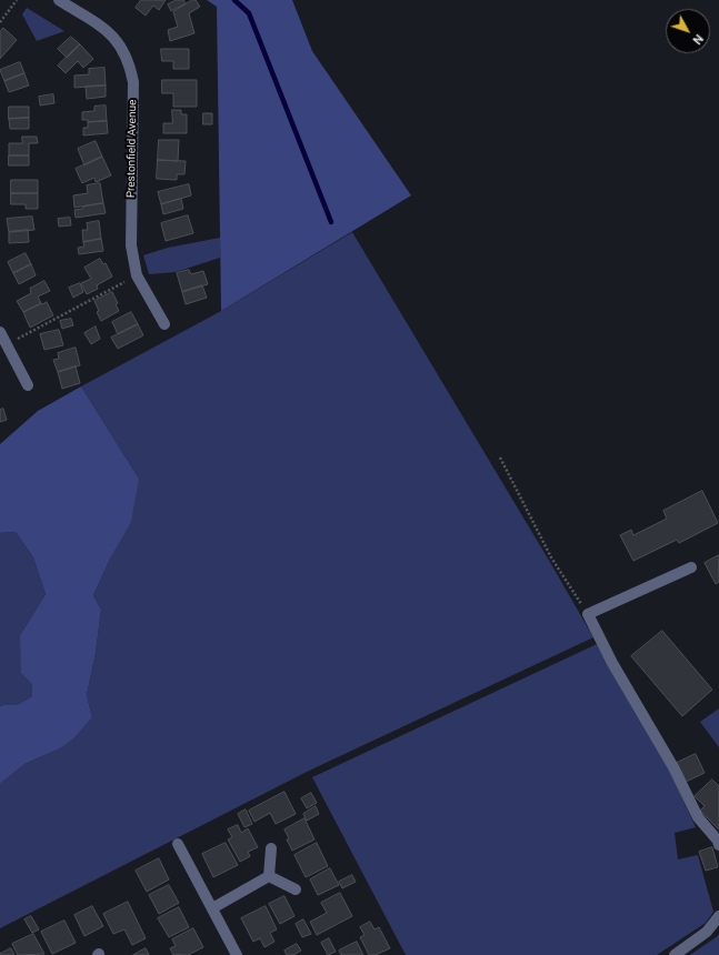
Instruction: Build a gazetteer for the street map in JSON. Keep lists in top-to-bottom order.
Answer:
{
  "streets": {
    "street": ["Prestonfield Avenue"]
  },
  "north": "bottom right"
}
